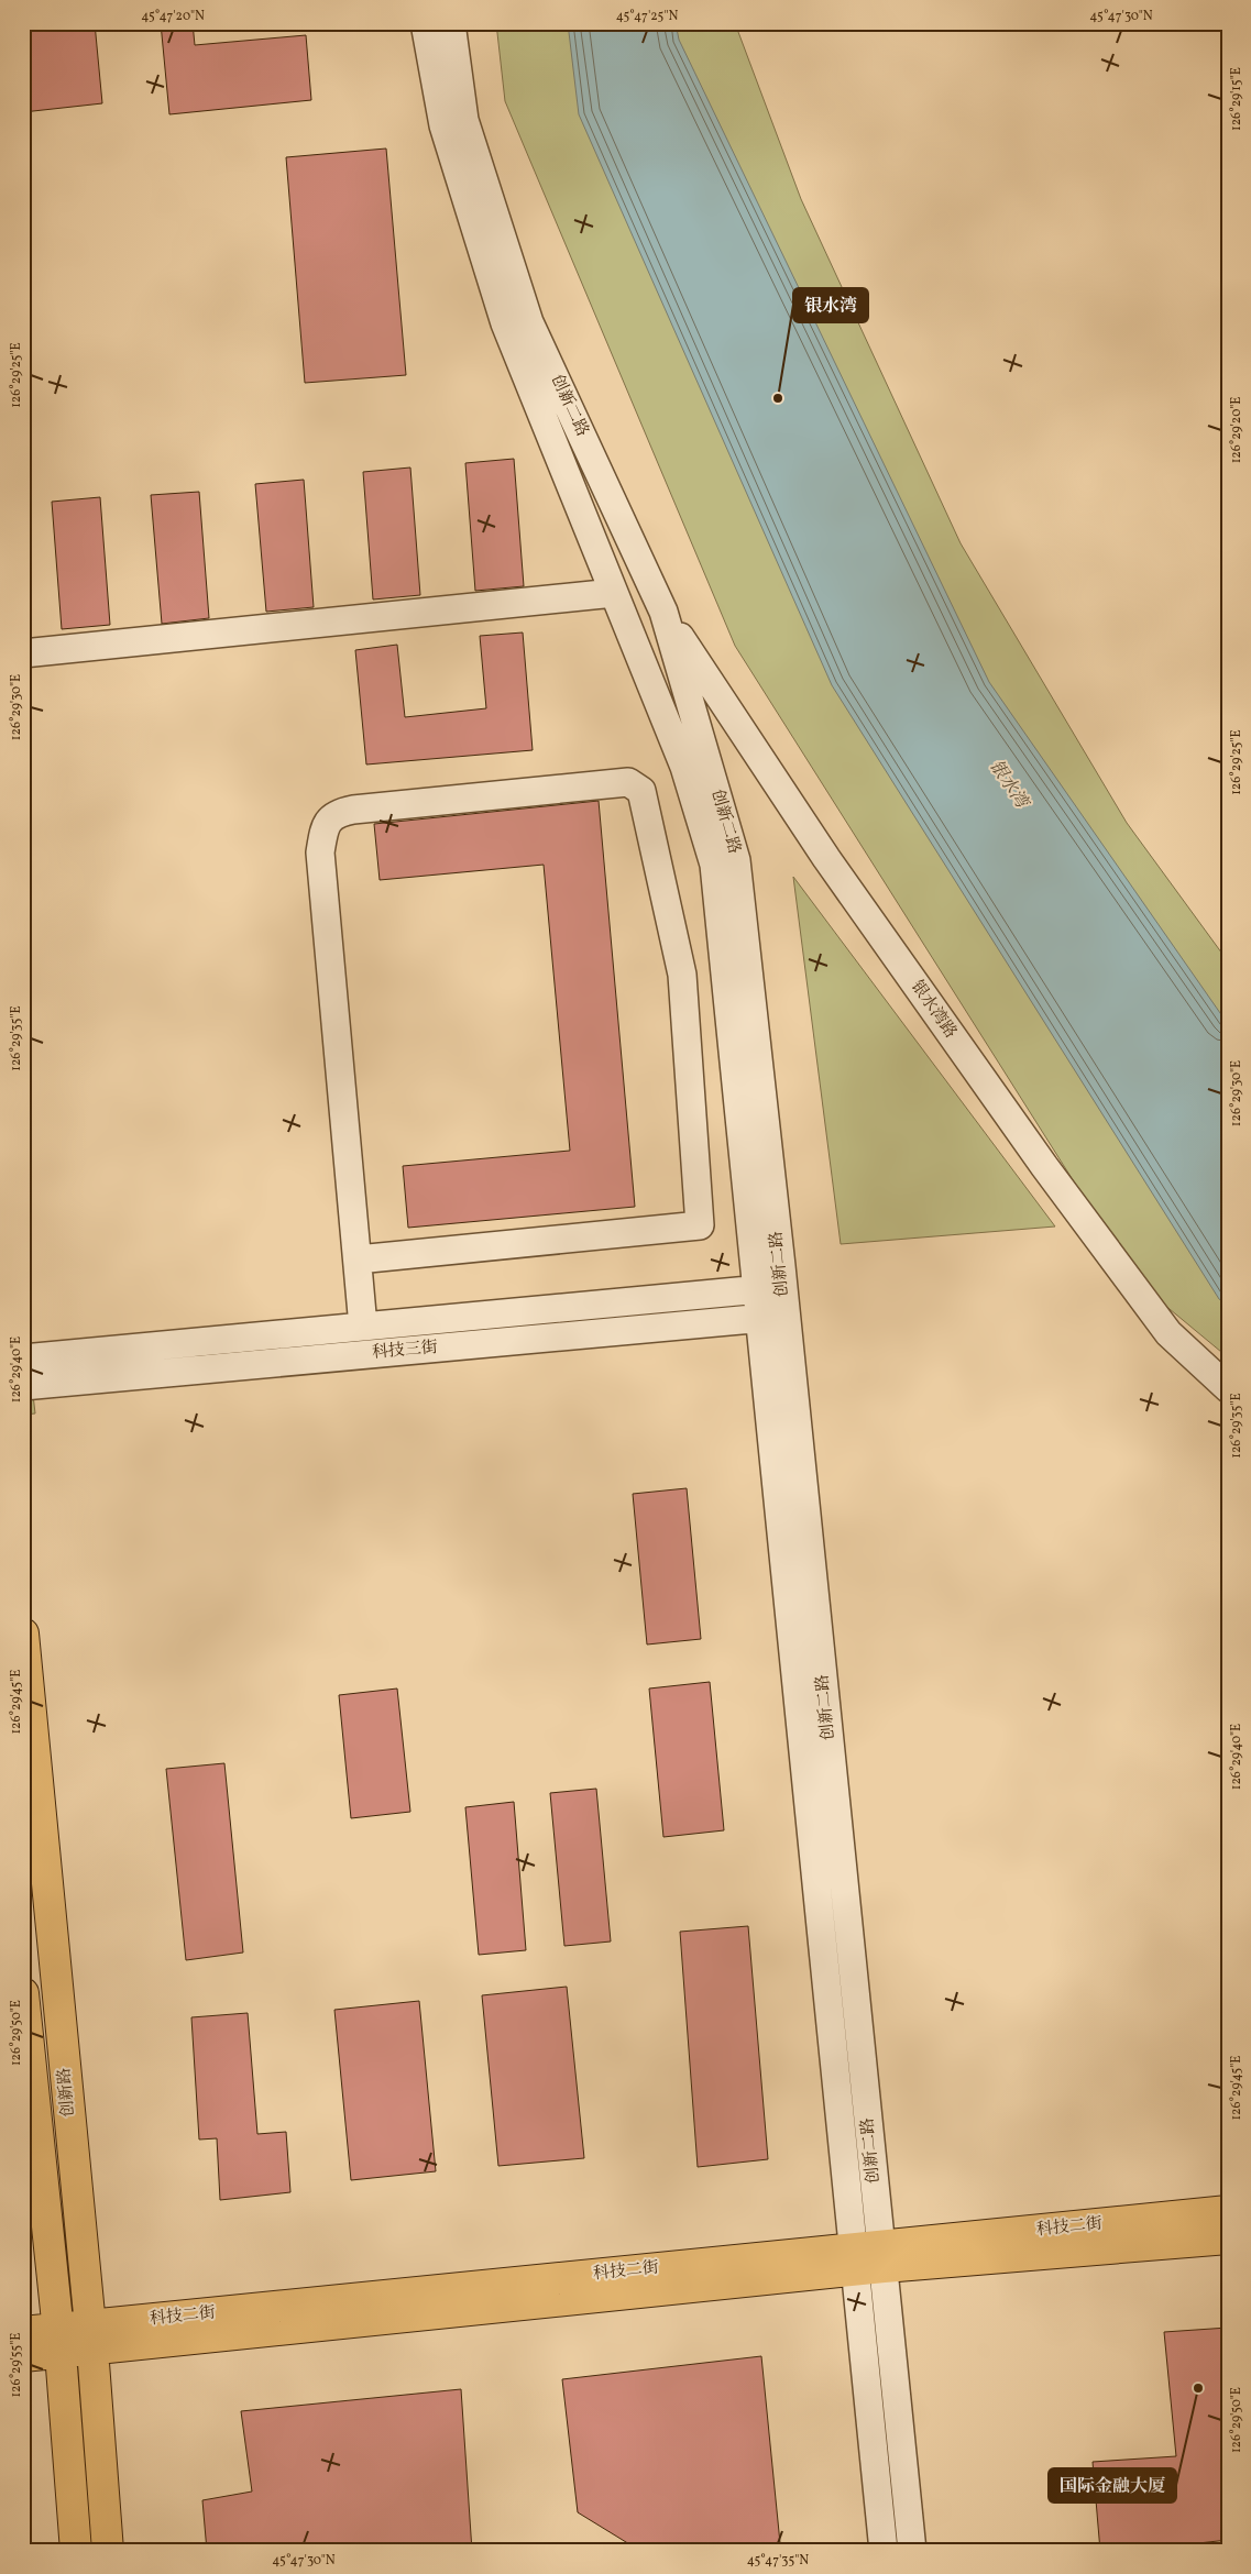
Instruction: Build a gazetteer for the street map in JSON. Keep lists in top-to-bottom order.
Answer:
{
  "streets": {
    "main road": ["创新路", "科技二街"],
    "street": ["创新二路", "银水湾路", "科技三街"]
  },
  "crossings": [
    ["创新二路", "银水湾路"],
    ["创新二路", "科技三街"],
    ["创新二路", "科技二街"],
    ["创新路", "科技二街"]
  ],
  "water": ["银水湾"],
  "places": ["银水湾", "国际金融大厦"],
  "coordinates": [
    "45°47'20\"N",
    "45°47'25\"N",
    "45°47'30\"N",
    "126°29'15\"E",
    "126°29'25\"E",
    "126°29'20\"E",
    "126°29'30\"E",
    "126°29'35\"E",
    "126°29'40\"E",
    "126°29'45\"E",
    "126°29'50\"E",
    "126°29'55\"E",
    "45°47'35\"N"
  ]
}
